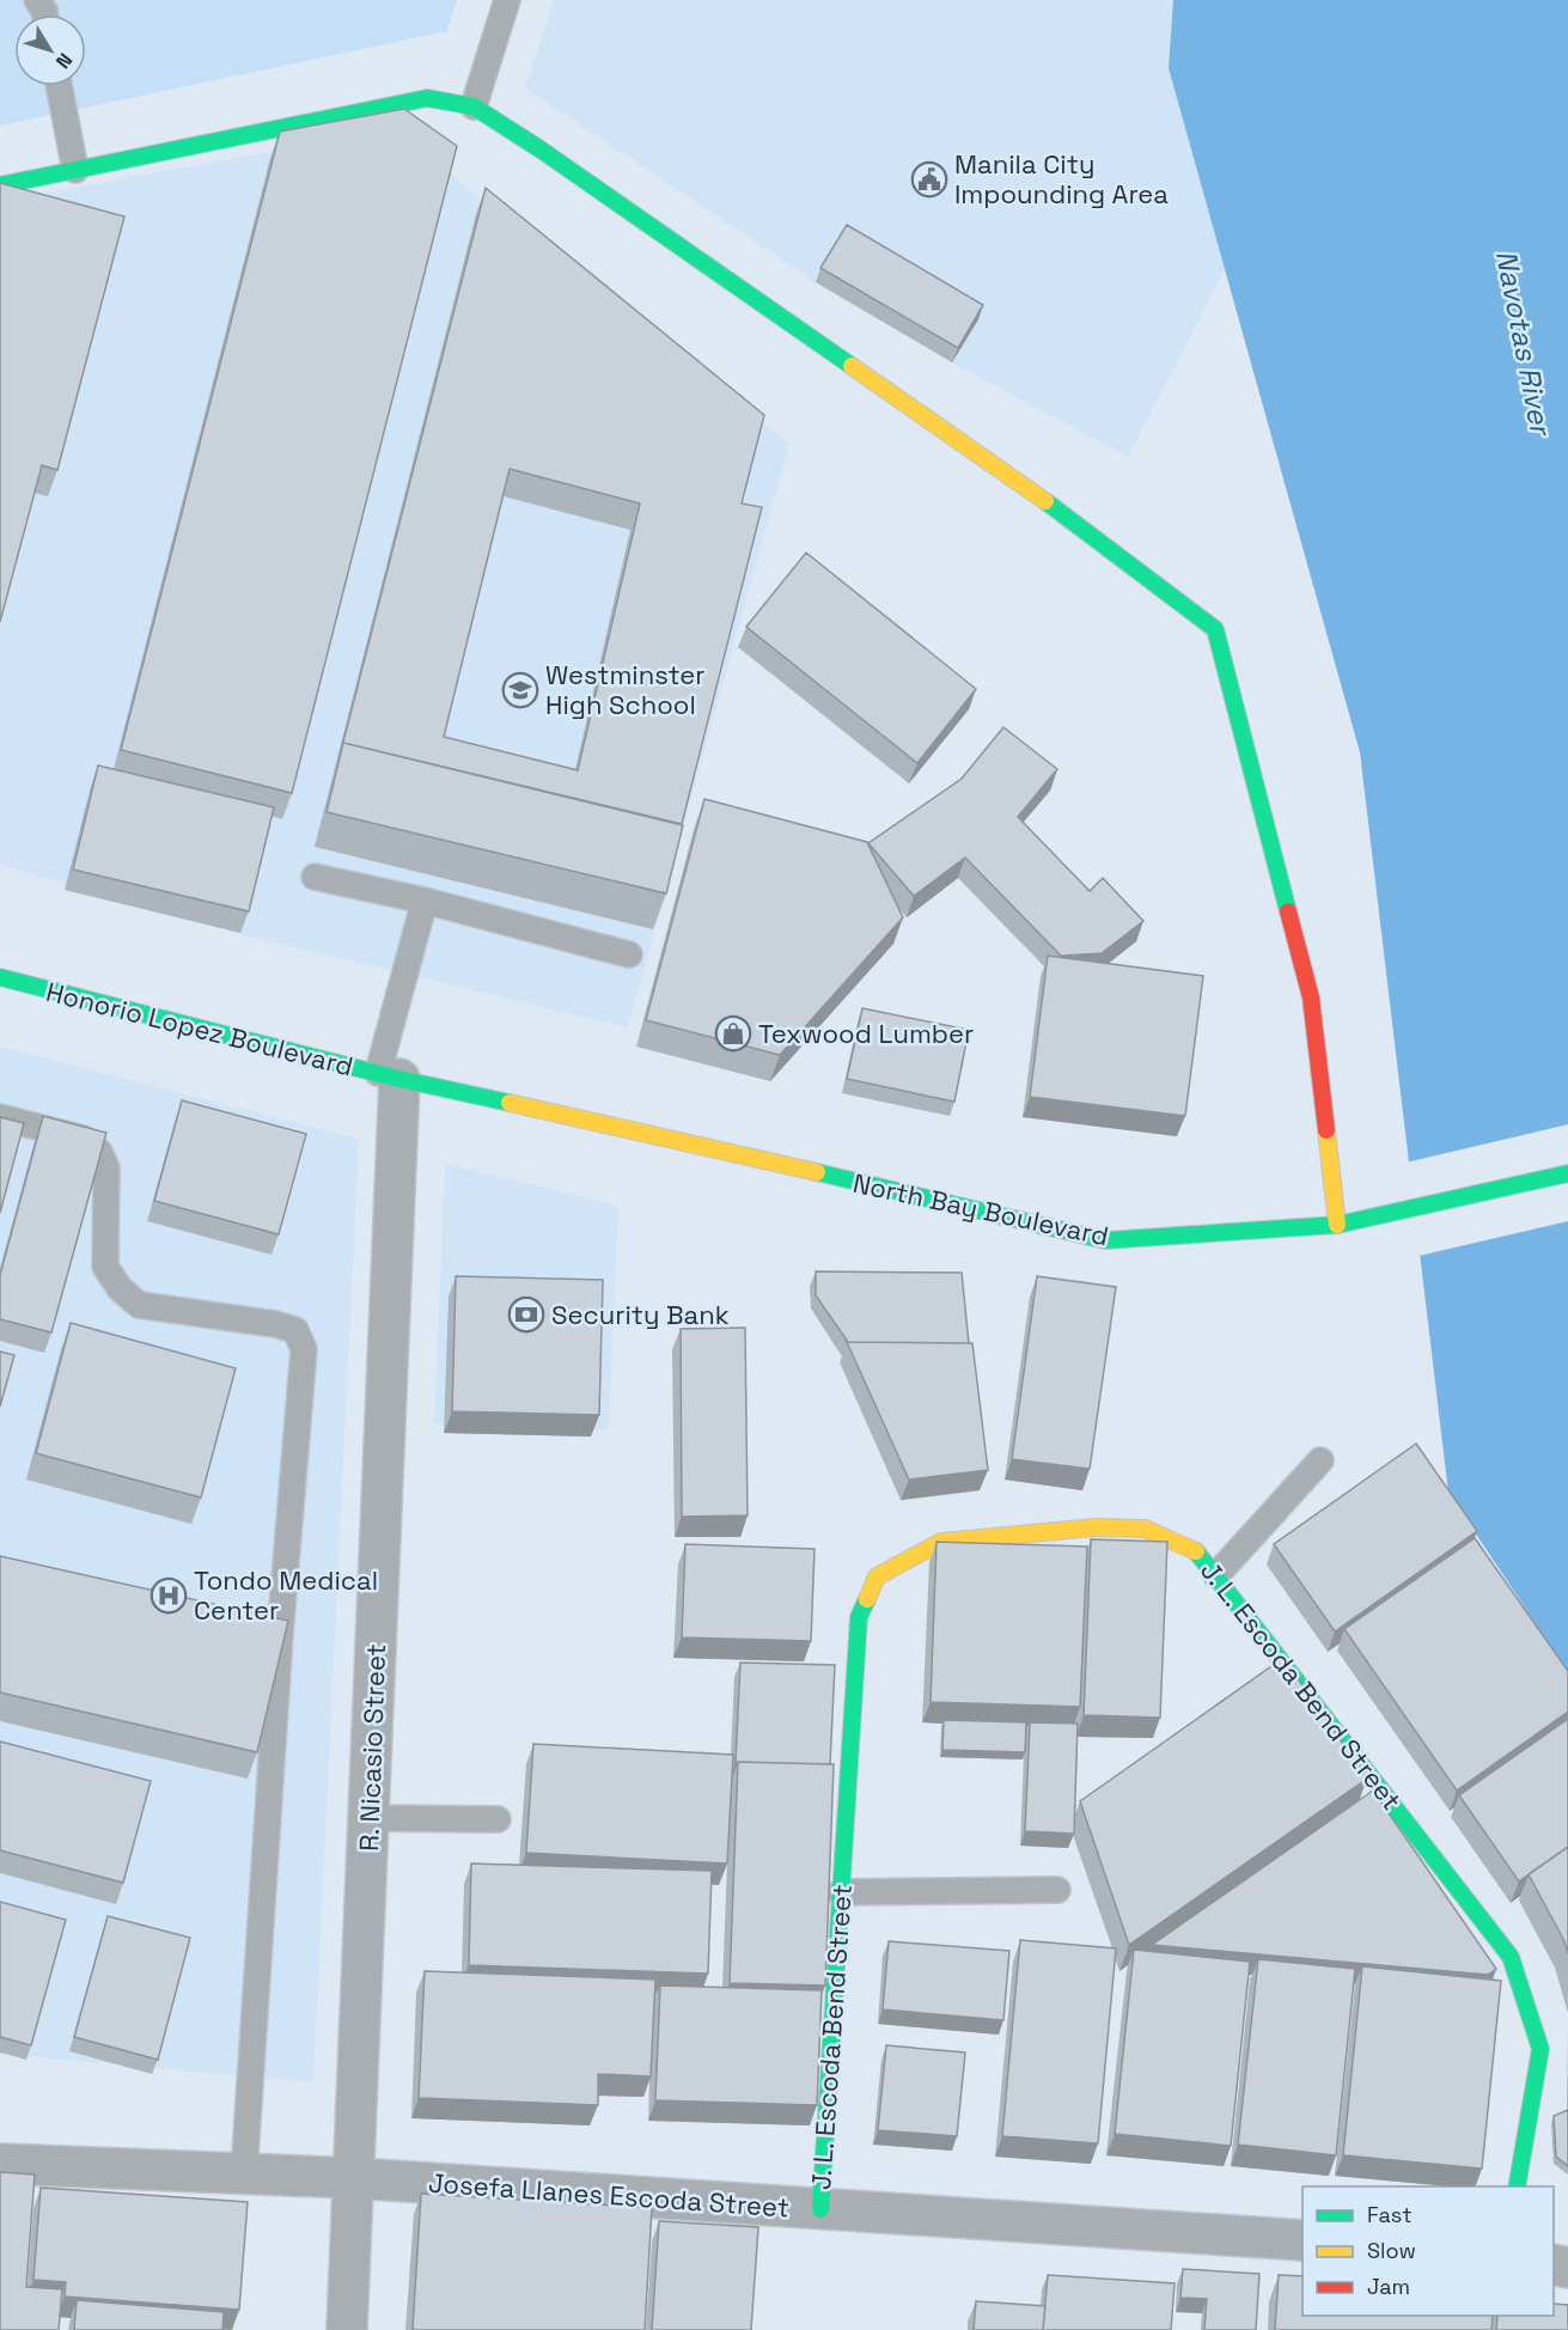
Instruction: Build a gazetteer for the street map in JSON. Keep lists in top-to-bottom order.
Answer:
{
  "streets": {
    "street": [
      "Honorio Lopez Boulevard",
      "North Bay Boulevard",
      "J. L. Escoda Bend Street",
      "R. Nicasio Street",
      "Josefa Llanes Escoda Street"
    ]
  },
  "crossings": [
    ["Honorio Lopez Boulevard", "North Bay Boulevard"],
    ["Honorio Lopez Boulevard", "R. Nicasio Street"],
    ["North Bay Boulevard", "R. Nicasio Street"],
    ["J. L. Escoda Bend Street", "Josefa Llanes Escoda Street"],
    ["R. Nicasio Street", "Josefa Llanes Escoda Street"]
  ],
  "water": ["Navotas River"],
  "places": {
    "public building": ["Manila City Impounding Area"],
    "school or university": ["Westminster High School"],
    "shop": ["Texwood Lumber"],
    "bank": ["Security Bank"],
    "hospital": ["Tondo Medical Center"]
  },
  "legend": ["Fast", "Slow", "Jam"],
  "north": "bottom right"
}
